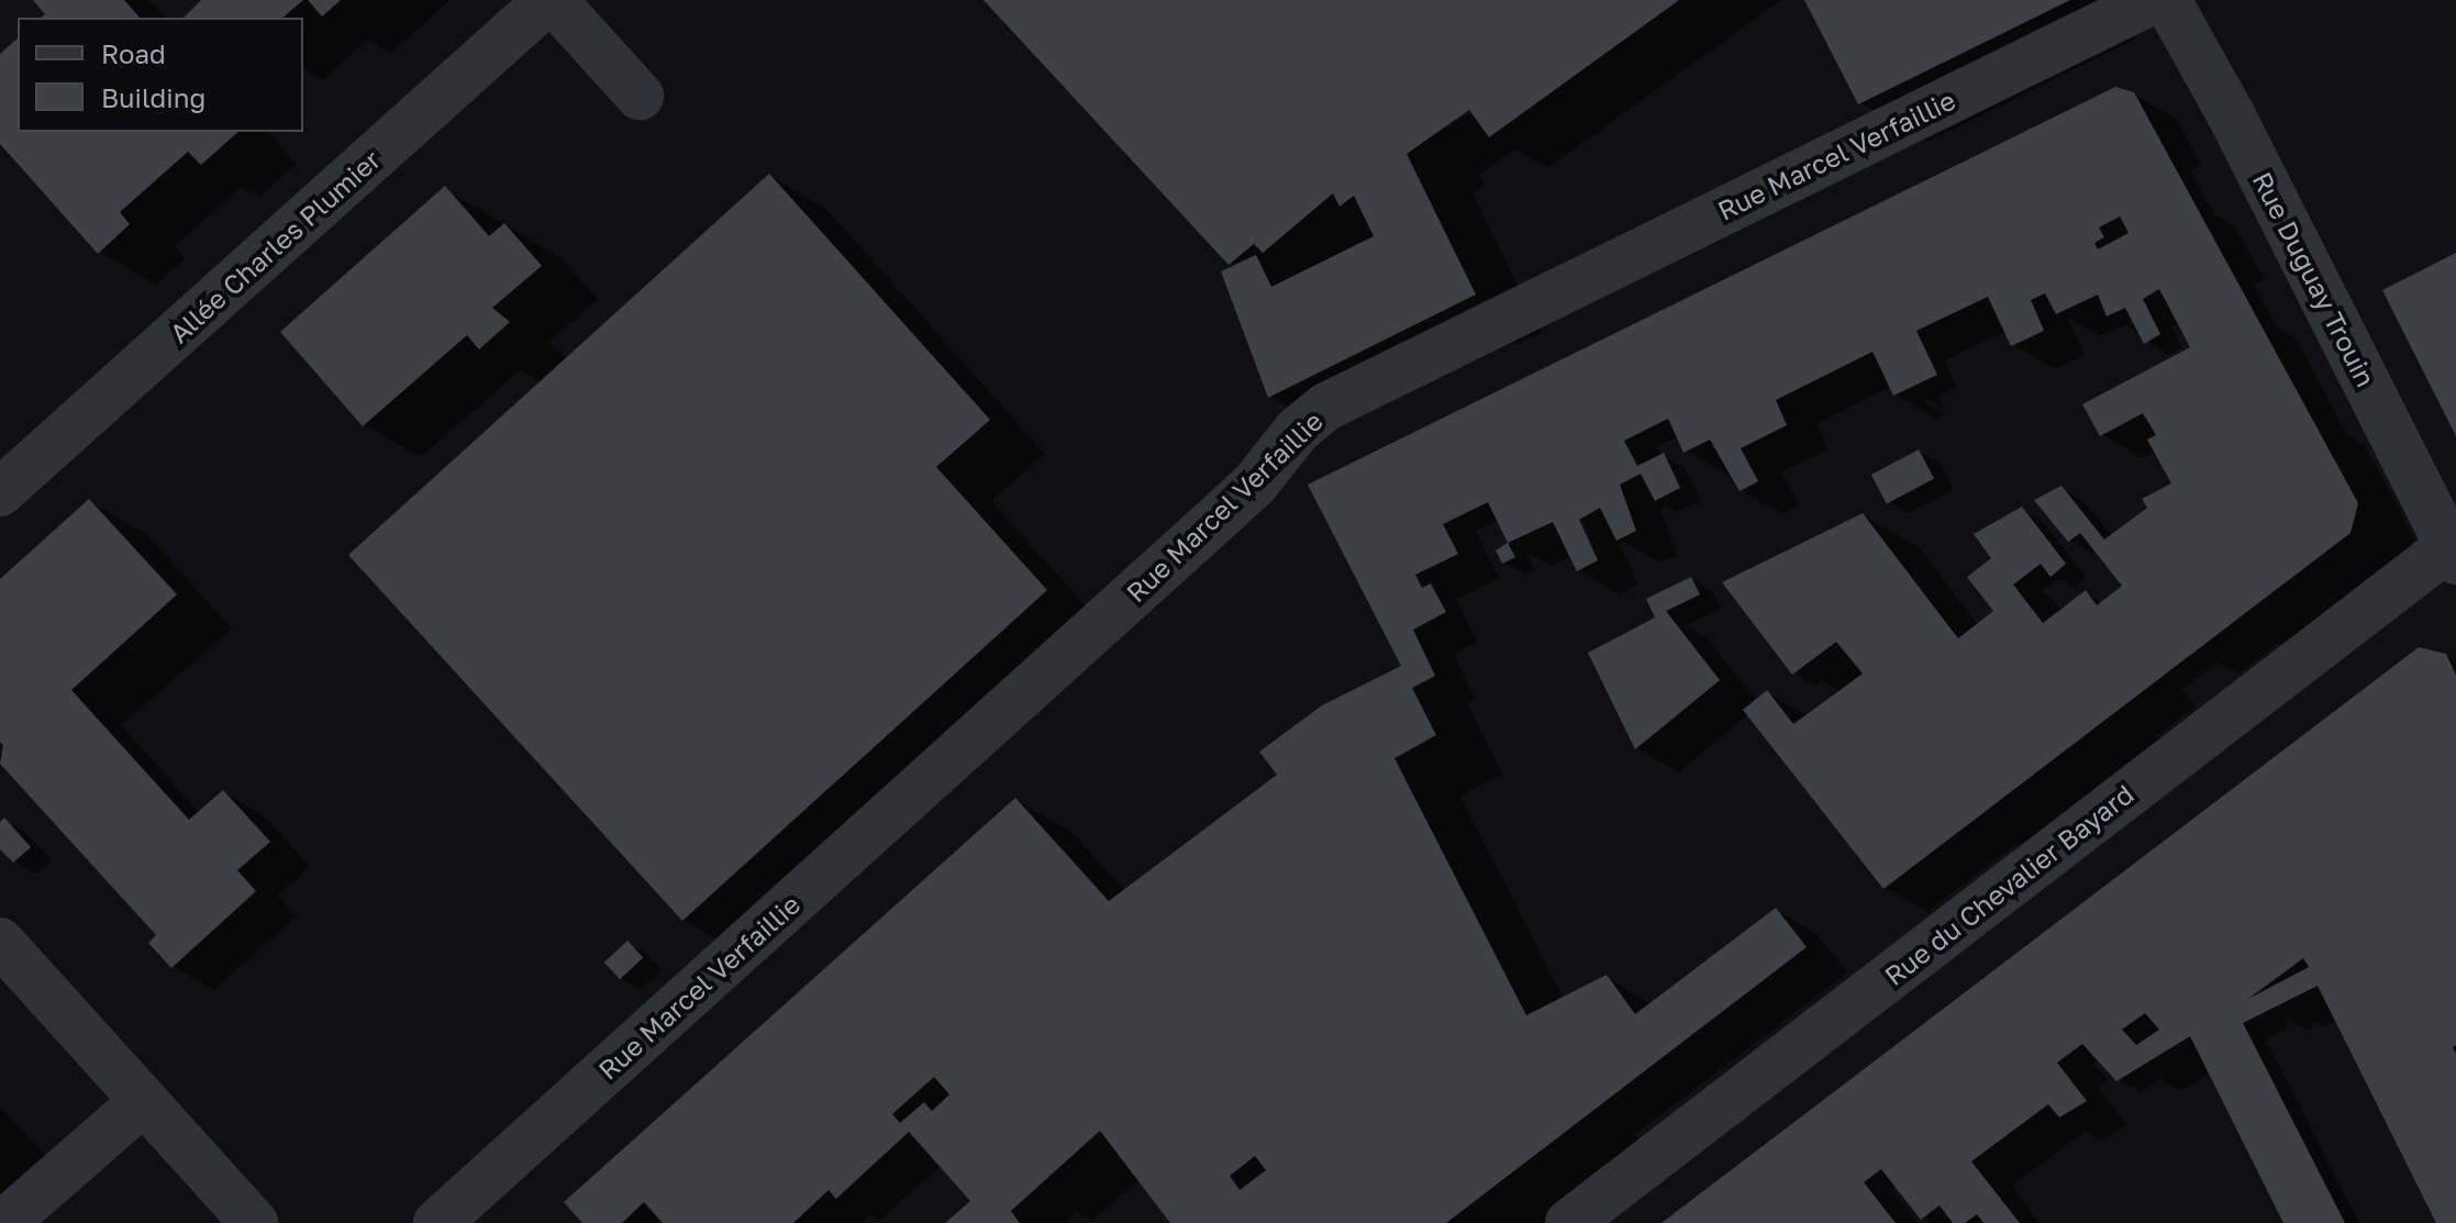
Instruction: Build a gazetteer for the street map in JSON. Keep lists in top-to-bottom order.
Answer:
{
  "streets": {
    "street": [
      "Rue Marcel Verfaillie",
      "Allée Charles Plumier",
      "Rue Duguay Trouin",
      "Rue du Chevalier Bayard"
    ]
  },
  "crossings": [
    ["Rue Duguay Trouin", "Rue du Chevalier Bayard"]
  ],
  "legend": ["Road", "Building"]
}
